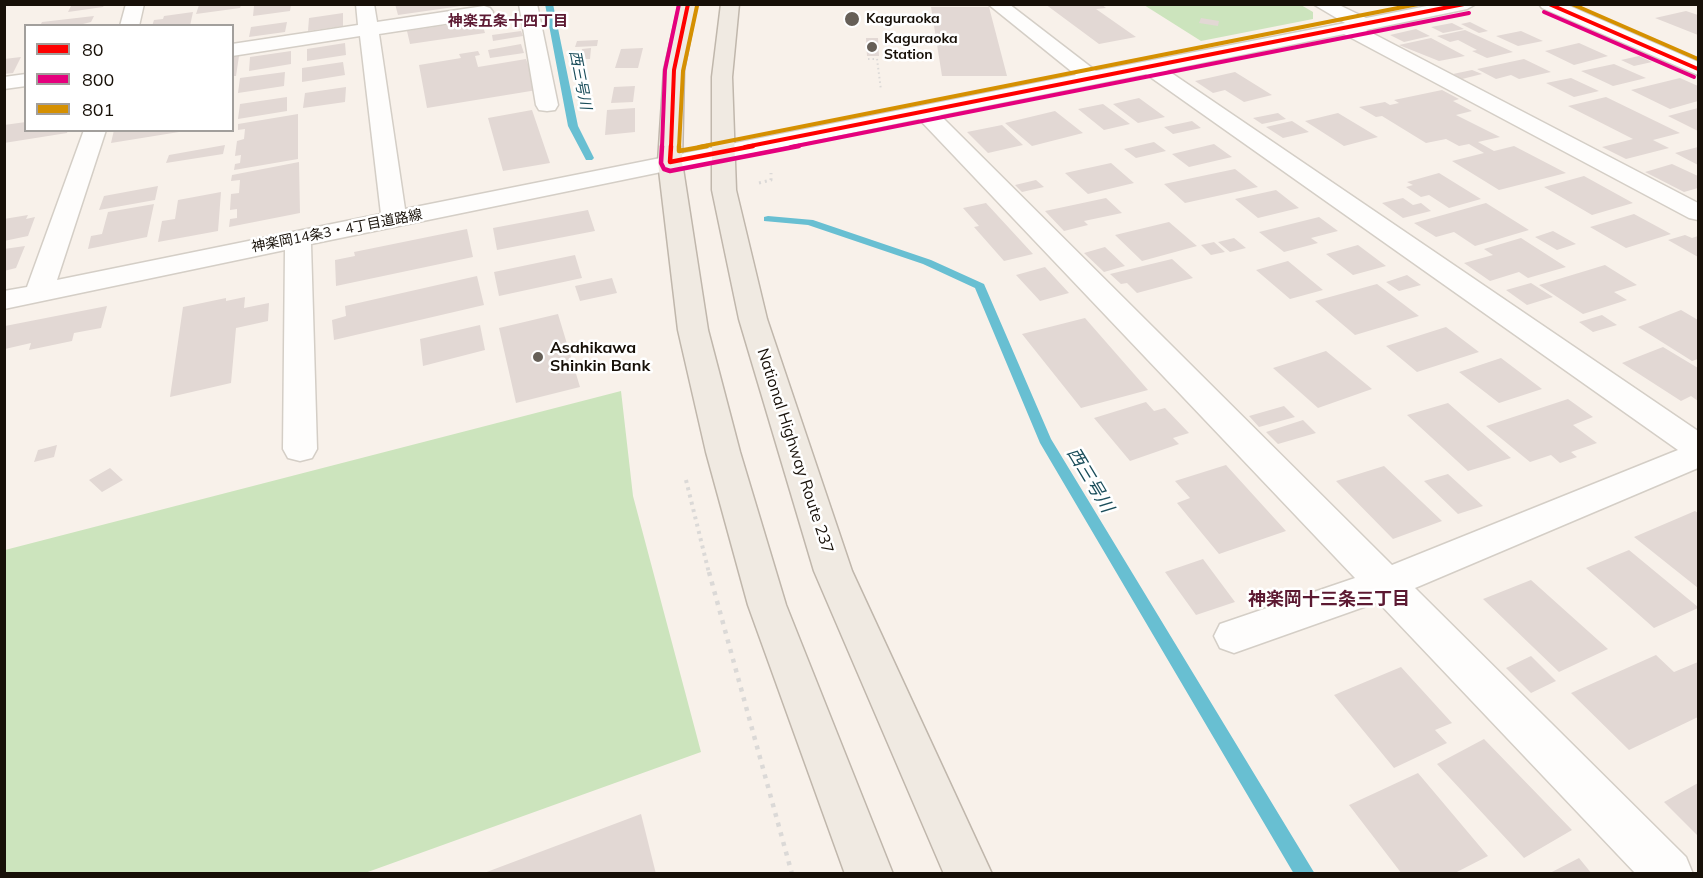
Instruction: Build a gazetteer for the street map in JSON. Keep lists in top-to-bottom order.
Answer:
{
  "streets": {
    "highway": ["National Highway Route 237"],
    "street": ["神楽岡14条3・4丁目道路線"]
  },
  "crossings": [
    ["神楽岡14条3・4丁目道路線", "National Highway Route 237"]
  ],
  "districts": ["神楽五条十四丁目", "神楽岡十三条三丁目"],
  "water": ["西三号川"],
  "places": ["Kaguraoka", "Kaguraoka Station", "Asahikawa Shinkin Bank"],
  "lines": ["transit line 80", "transit line 800", "transit line 801"],
  "legend": ["80", "800", "801"]
}
